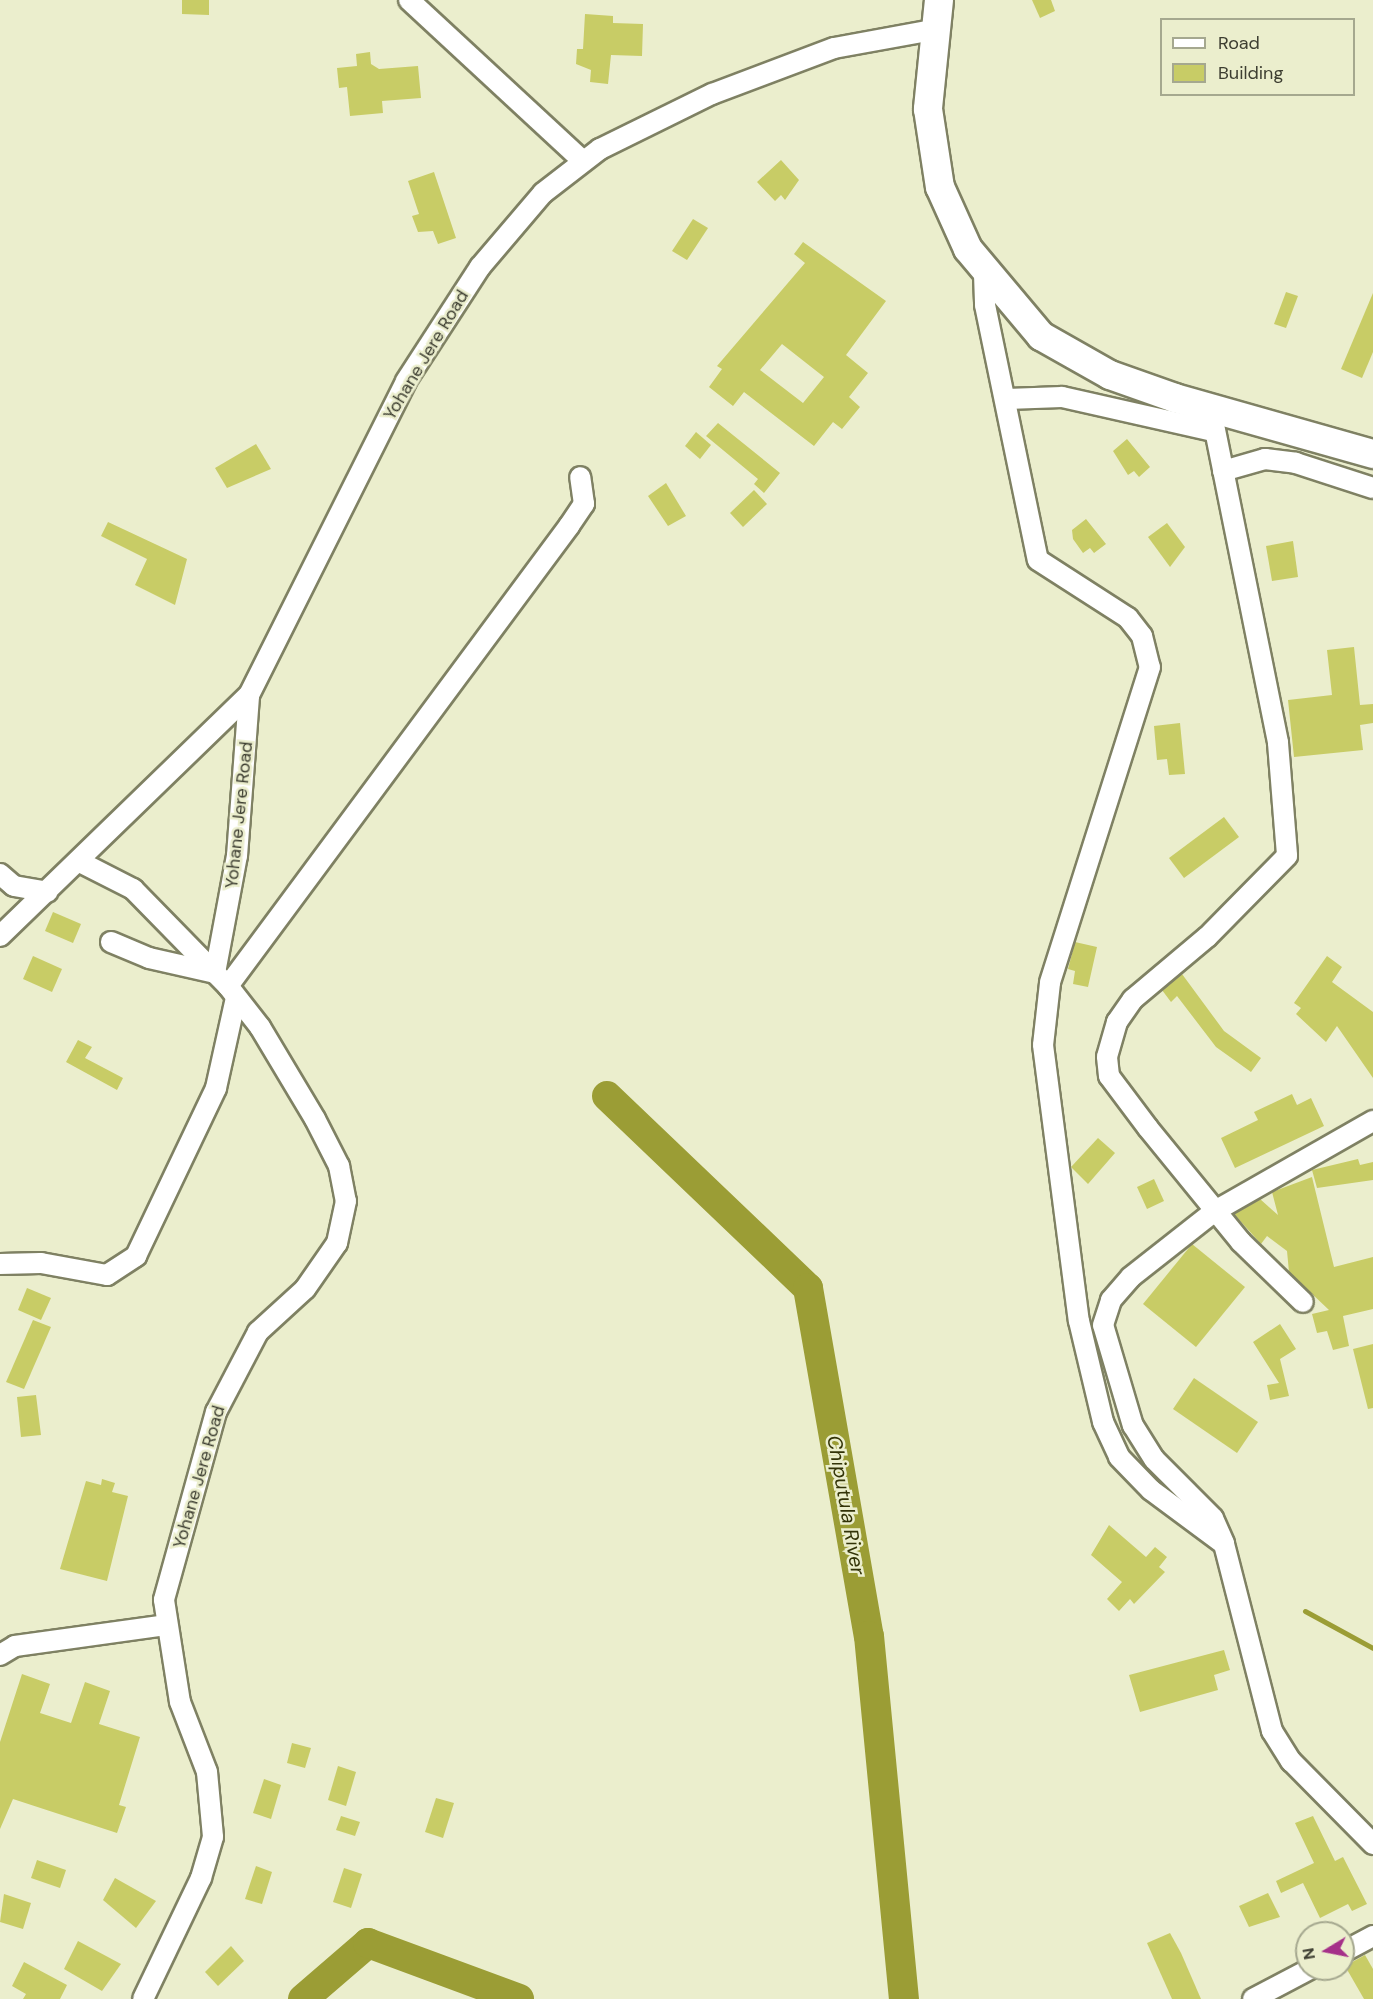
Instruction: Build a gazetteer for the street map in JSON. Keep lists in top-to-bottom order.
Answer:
{
  "streets": {
    "street": ["Yohane Jere Road"]
  },
  "water": ["Chiputula River"],
  "legend": ["Road", "Building"],
  "north": "left"
}
